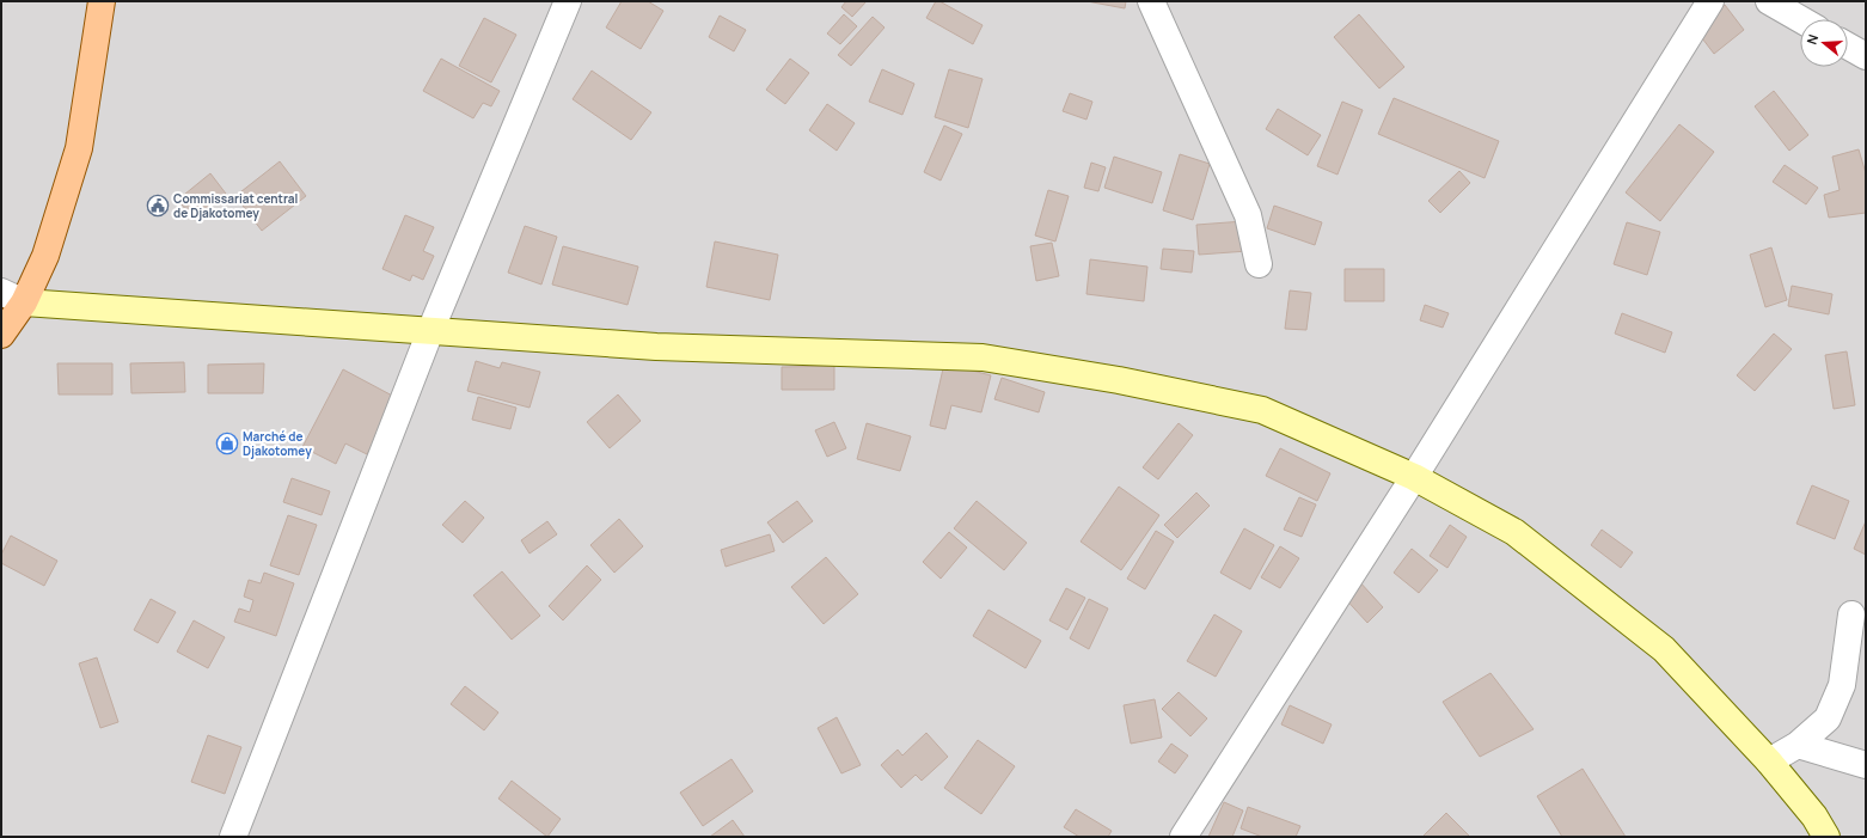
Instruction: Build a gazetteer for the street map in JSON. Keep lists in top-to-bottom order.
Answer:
{
  "places": {
    "public building": ["Commissariat central de Djakotomey"],
    "shop": ["Marché de Djakotomey"]
  },
  "north": "left"
}
